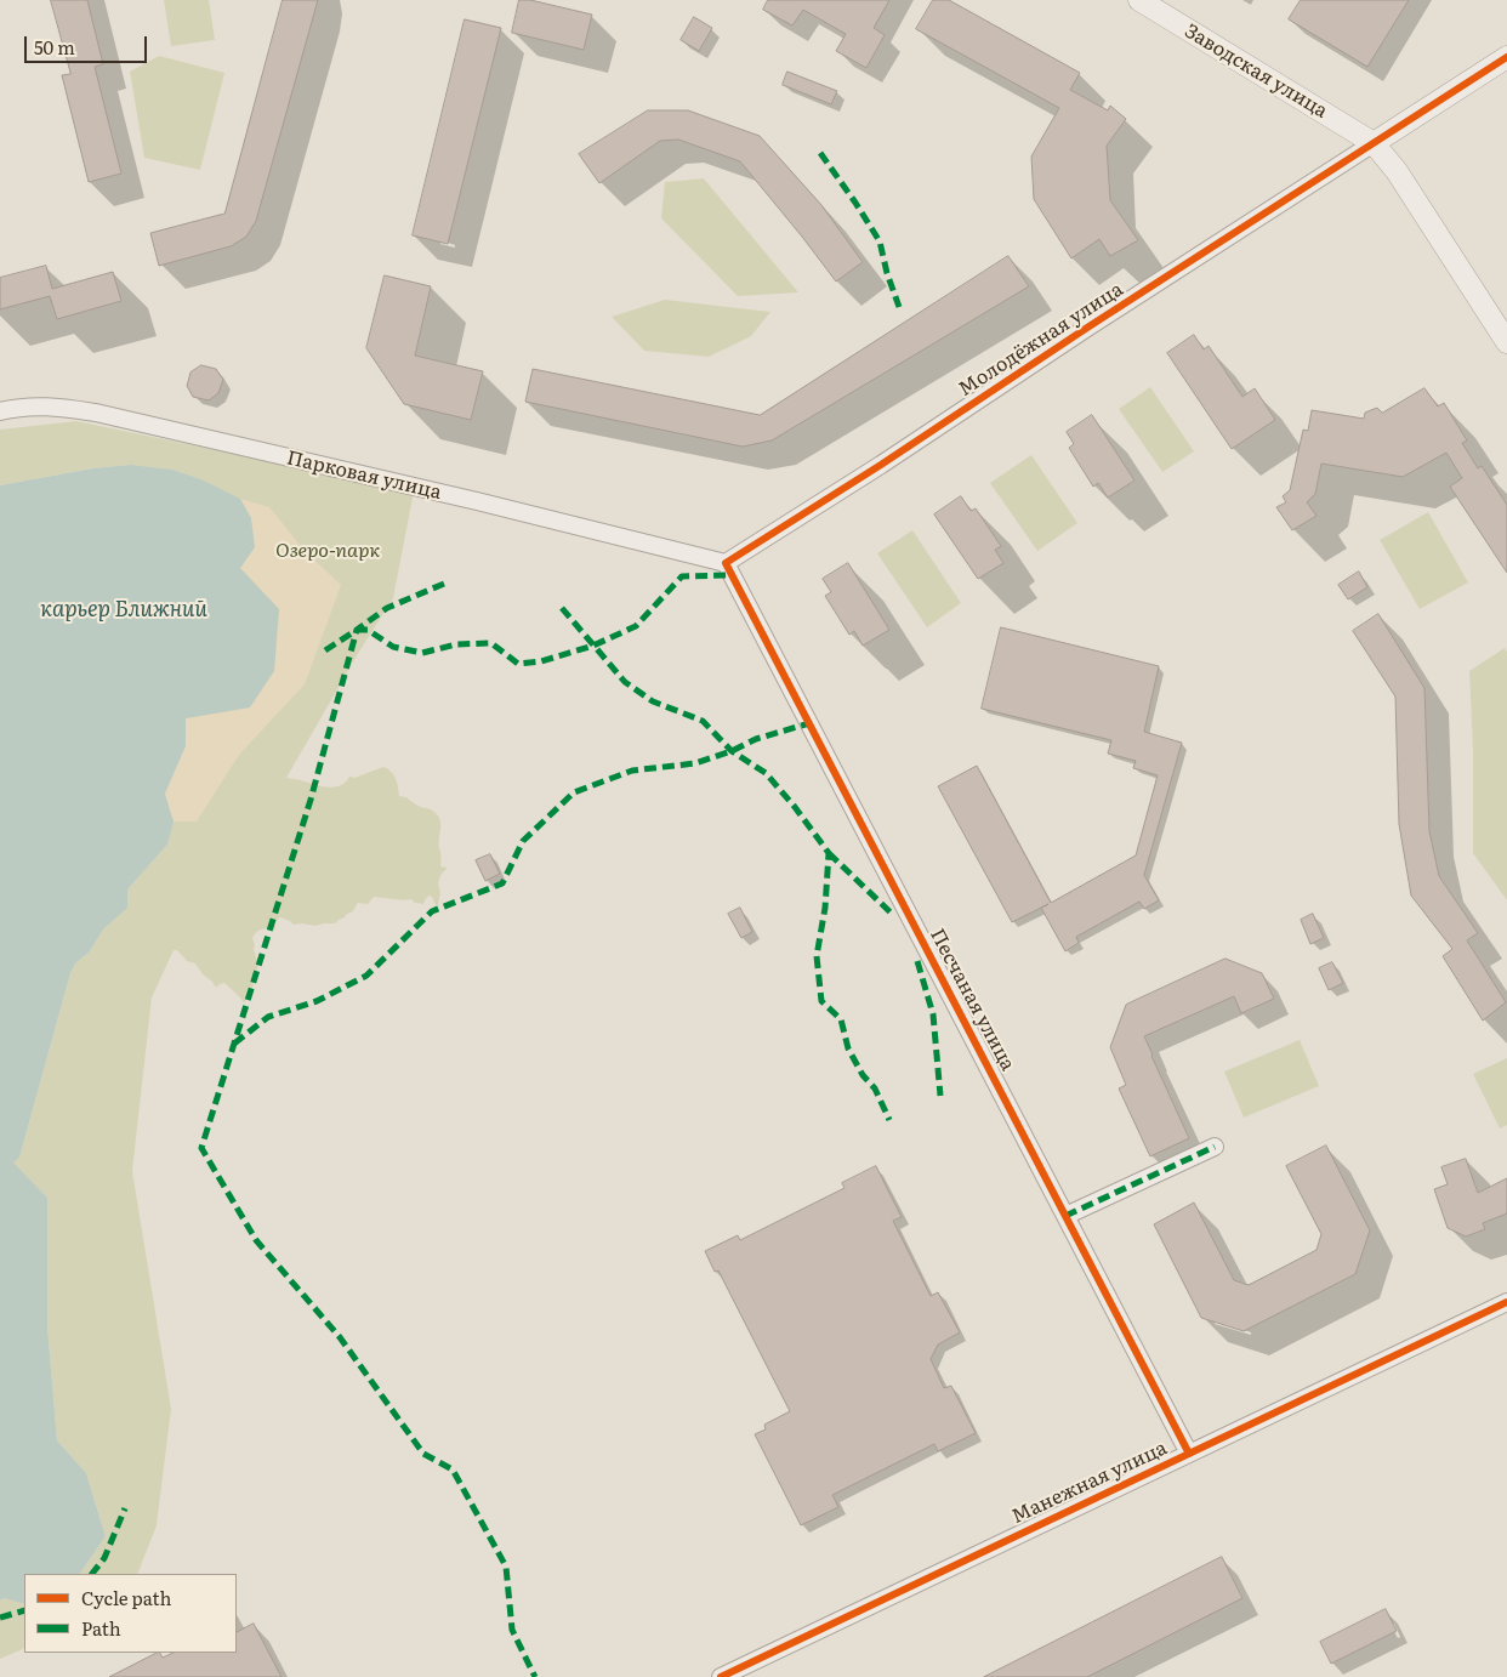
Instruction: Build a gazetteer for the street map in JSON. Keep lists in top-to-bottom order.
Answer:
{
  "streets": {
    "street": [
      "Заводская улица",
      "Молодёжная улица",
      "Парковая улица",
      "Песчаная улица",
      "Манежная улица"
    ]
  },
  "crossings": [
    ["Заводская улица", "Молодёжная улица"],
    ["Молодёжная улица", "Парковая улица"],
    ["Молодёжная улица", "Песчаная улица"],
    ["Парковая улица", "Песчаная улица"],
    ["Песчаная улица", "Манежная улица"]
  ],
  "water": ["карьер Ближний"],
  "parks": ["Озеро-парк"],
  "legend": ["Cycle path", "Path"],
  "scale_bar": "50 m"
}
